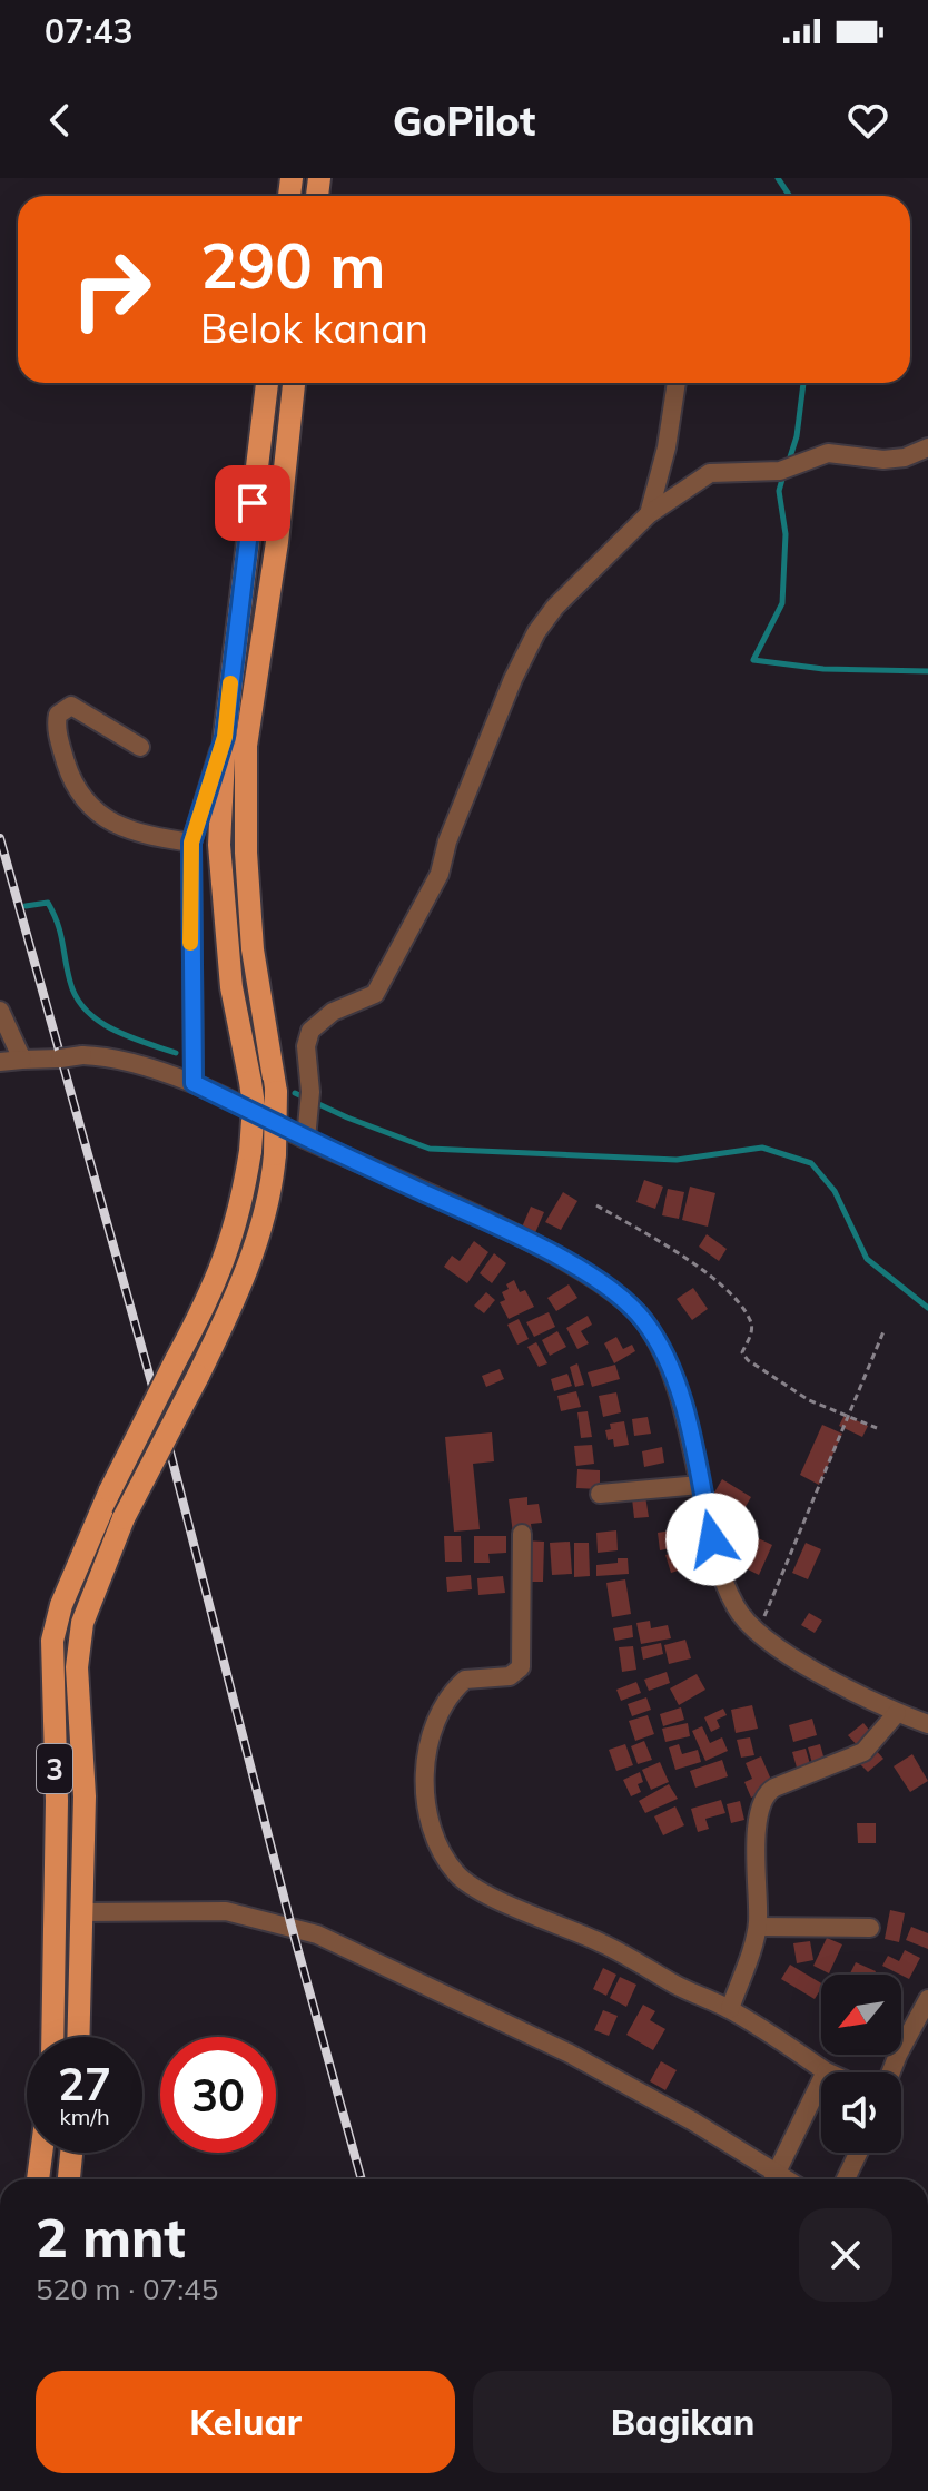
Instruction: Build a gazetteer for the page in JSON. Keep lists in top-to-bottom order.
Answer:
{
  "streets": {
    "main road": ["3"]
  },
  "north": "bottom left",
  "page": {
    "status": "07:43",
    "header": "GoPilot",
    "turn": ["290 m", "Belok kanan"],
    "speed": "27 km/h",
    "limit": "30",
    "heading": ["2 mnt", "520 m · 07:45"],
    "buttons": ["Keluar", "Bagikan"]
  }
}
